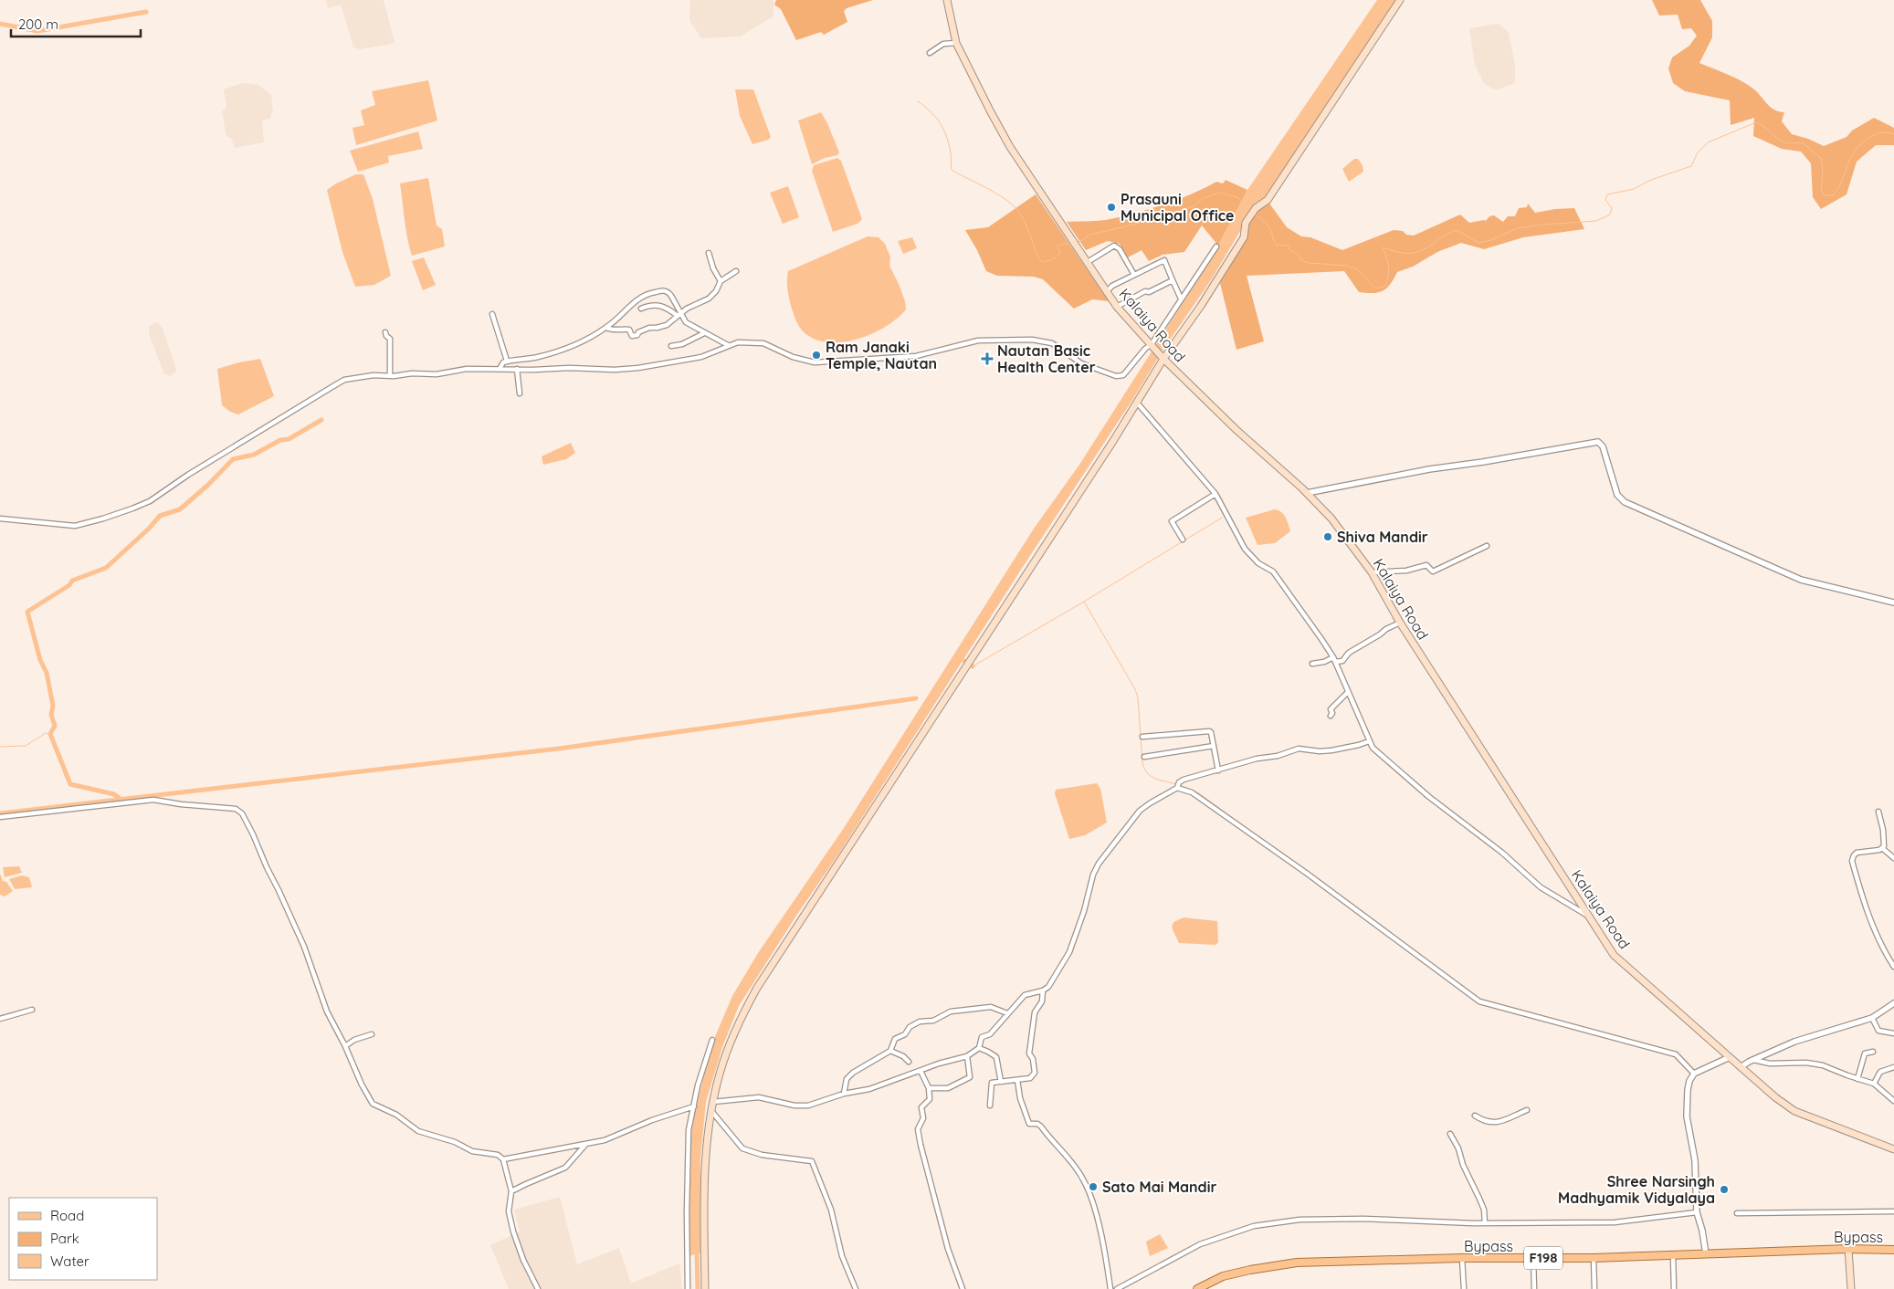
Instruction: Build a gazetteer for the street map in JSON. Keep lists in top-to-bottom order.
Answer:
{
  "streets": {
    "main road": ["Kalaiya Road", "Bypass", "F198"]
  },
  "places": {
    "other": [
      "Prasauni Municipal Office",
      "Ram Janaki Temple, Nautan",
      "Shiva Mandir",
      "Sato Mai Mandir",
      "Shree Narsingh Madhyamik Vidyalaya"
    ],
    "health": ["Nautan Basic Health Center"]
  },
  "legend": ["Road", "Park", "Water"],
  "scale_bar": "200 m"
}
